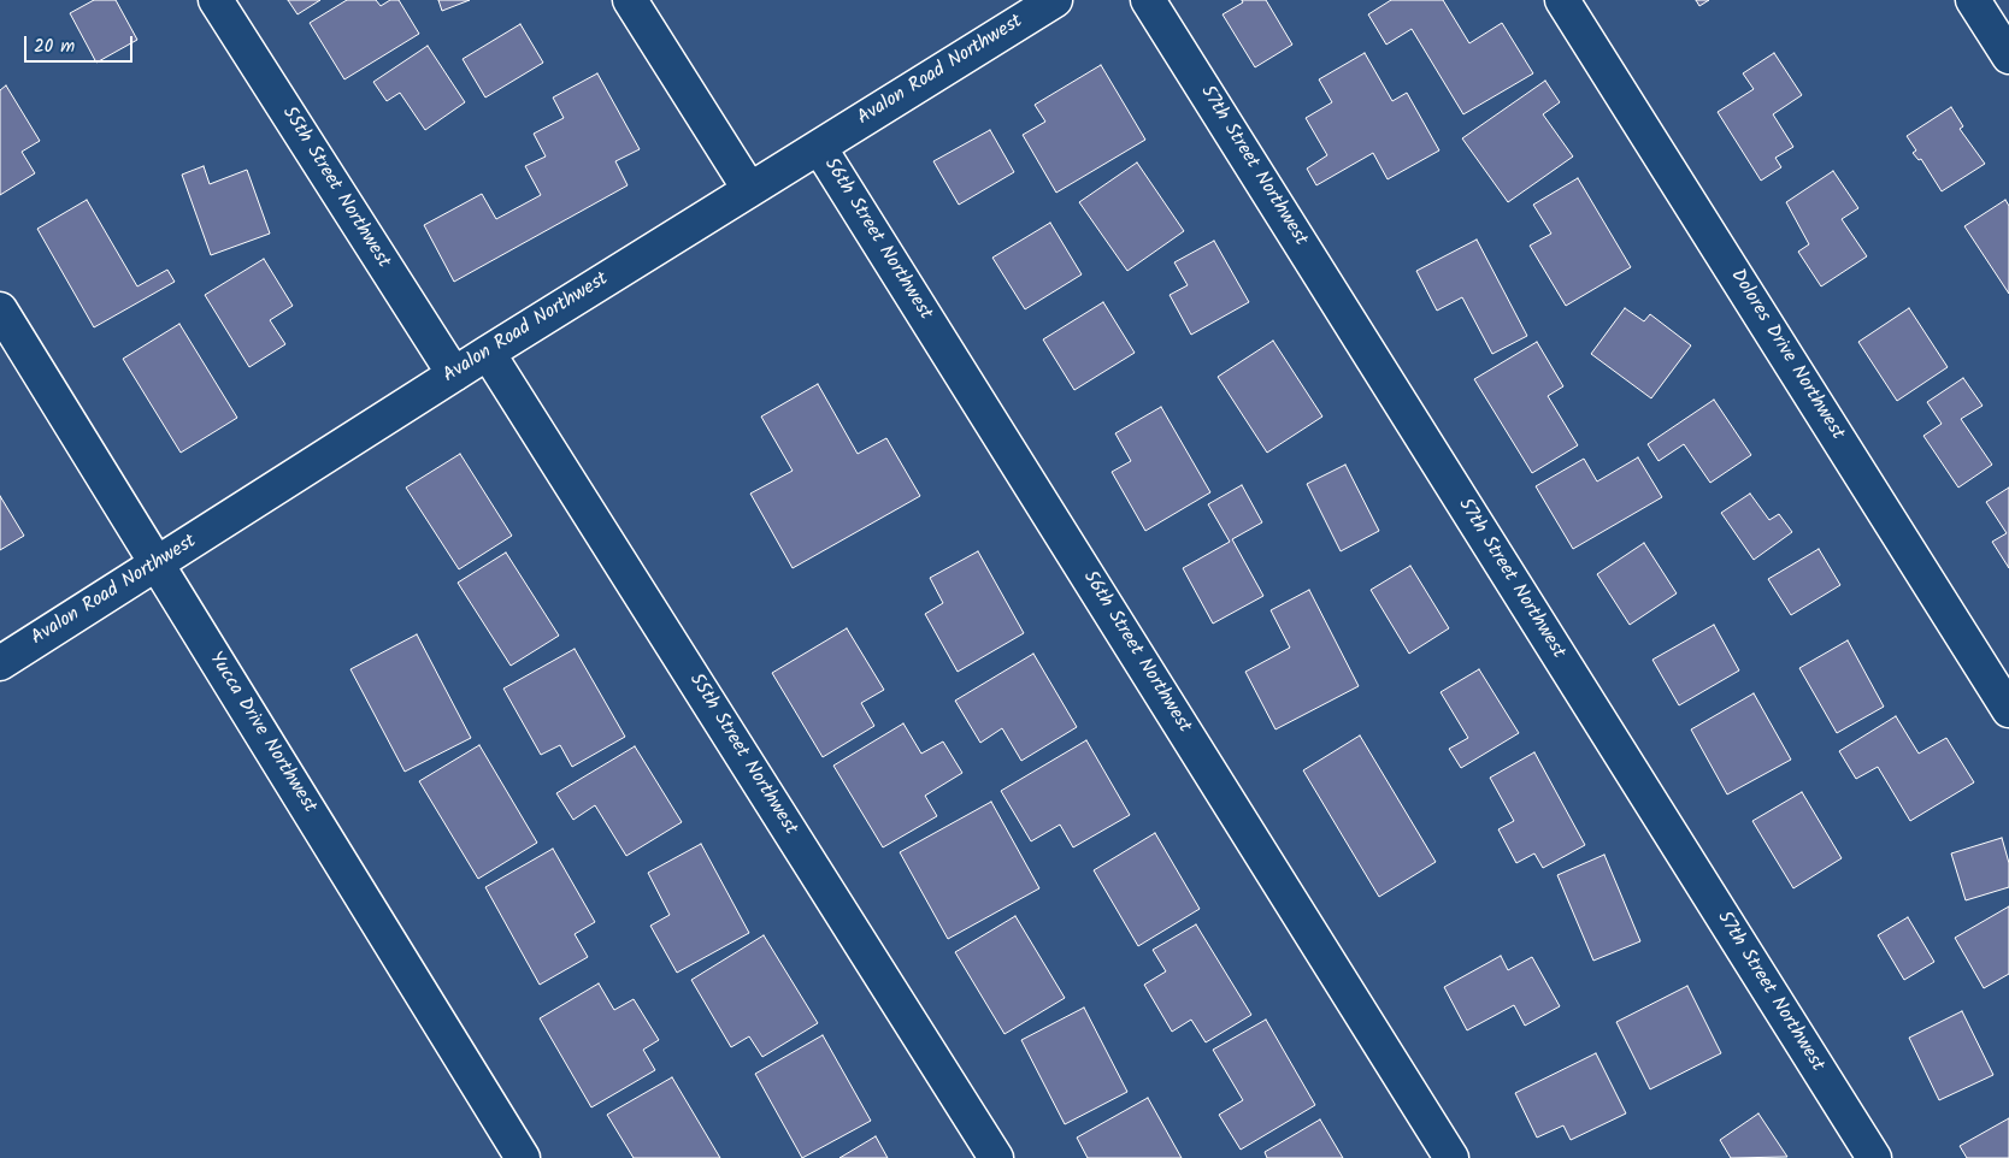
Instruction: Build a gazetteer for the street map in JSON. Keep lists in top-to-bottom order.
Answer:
{
  "streets": {
    "street": [
      "Avalon Road Northwest",
      "57th Street Northwest",
      "55th Street Northwest",
      "56th Street Northwest",
      "Dolores Drive Northwest",
      "Yucca Drive Northwest"
    ]
  },
  "crossings": [
    ["Avalon Road Northwest", "55th Street Northwest"],
    ["Avalon Road Northwest", "56th Street Northwest"],
    ["Avalon Road Northwest", "Yucca Drive Northwest"]
  ],
  "scale_bar": "20 m"
}
